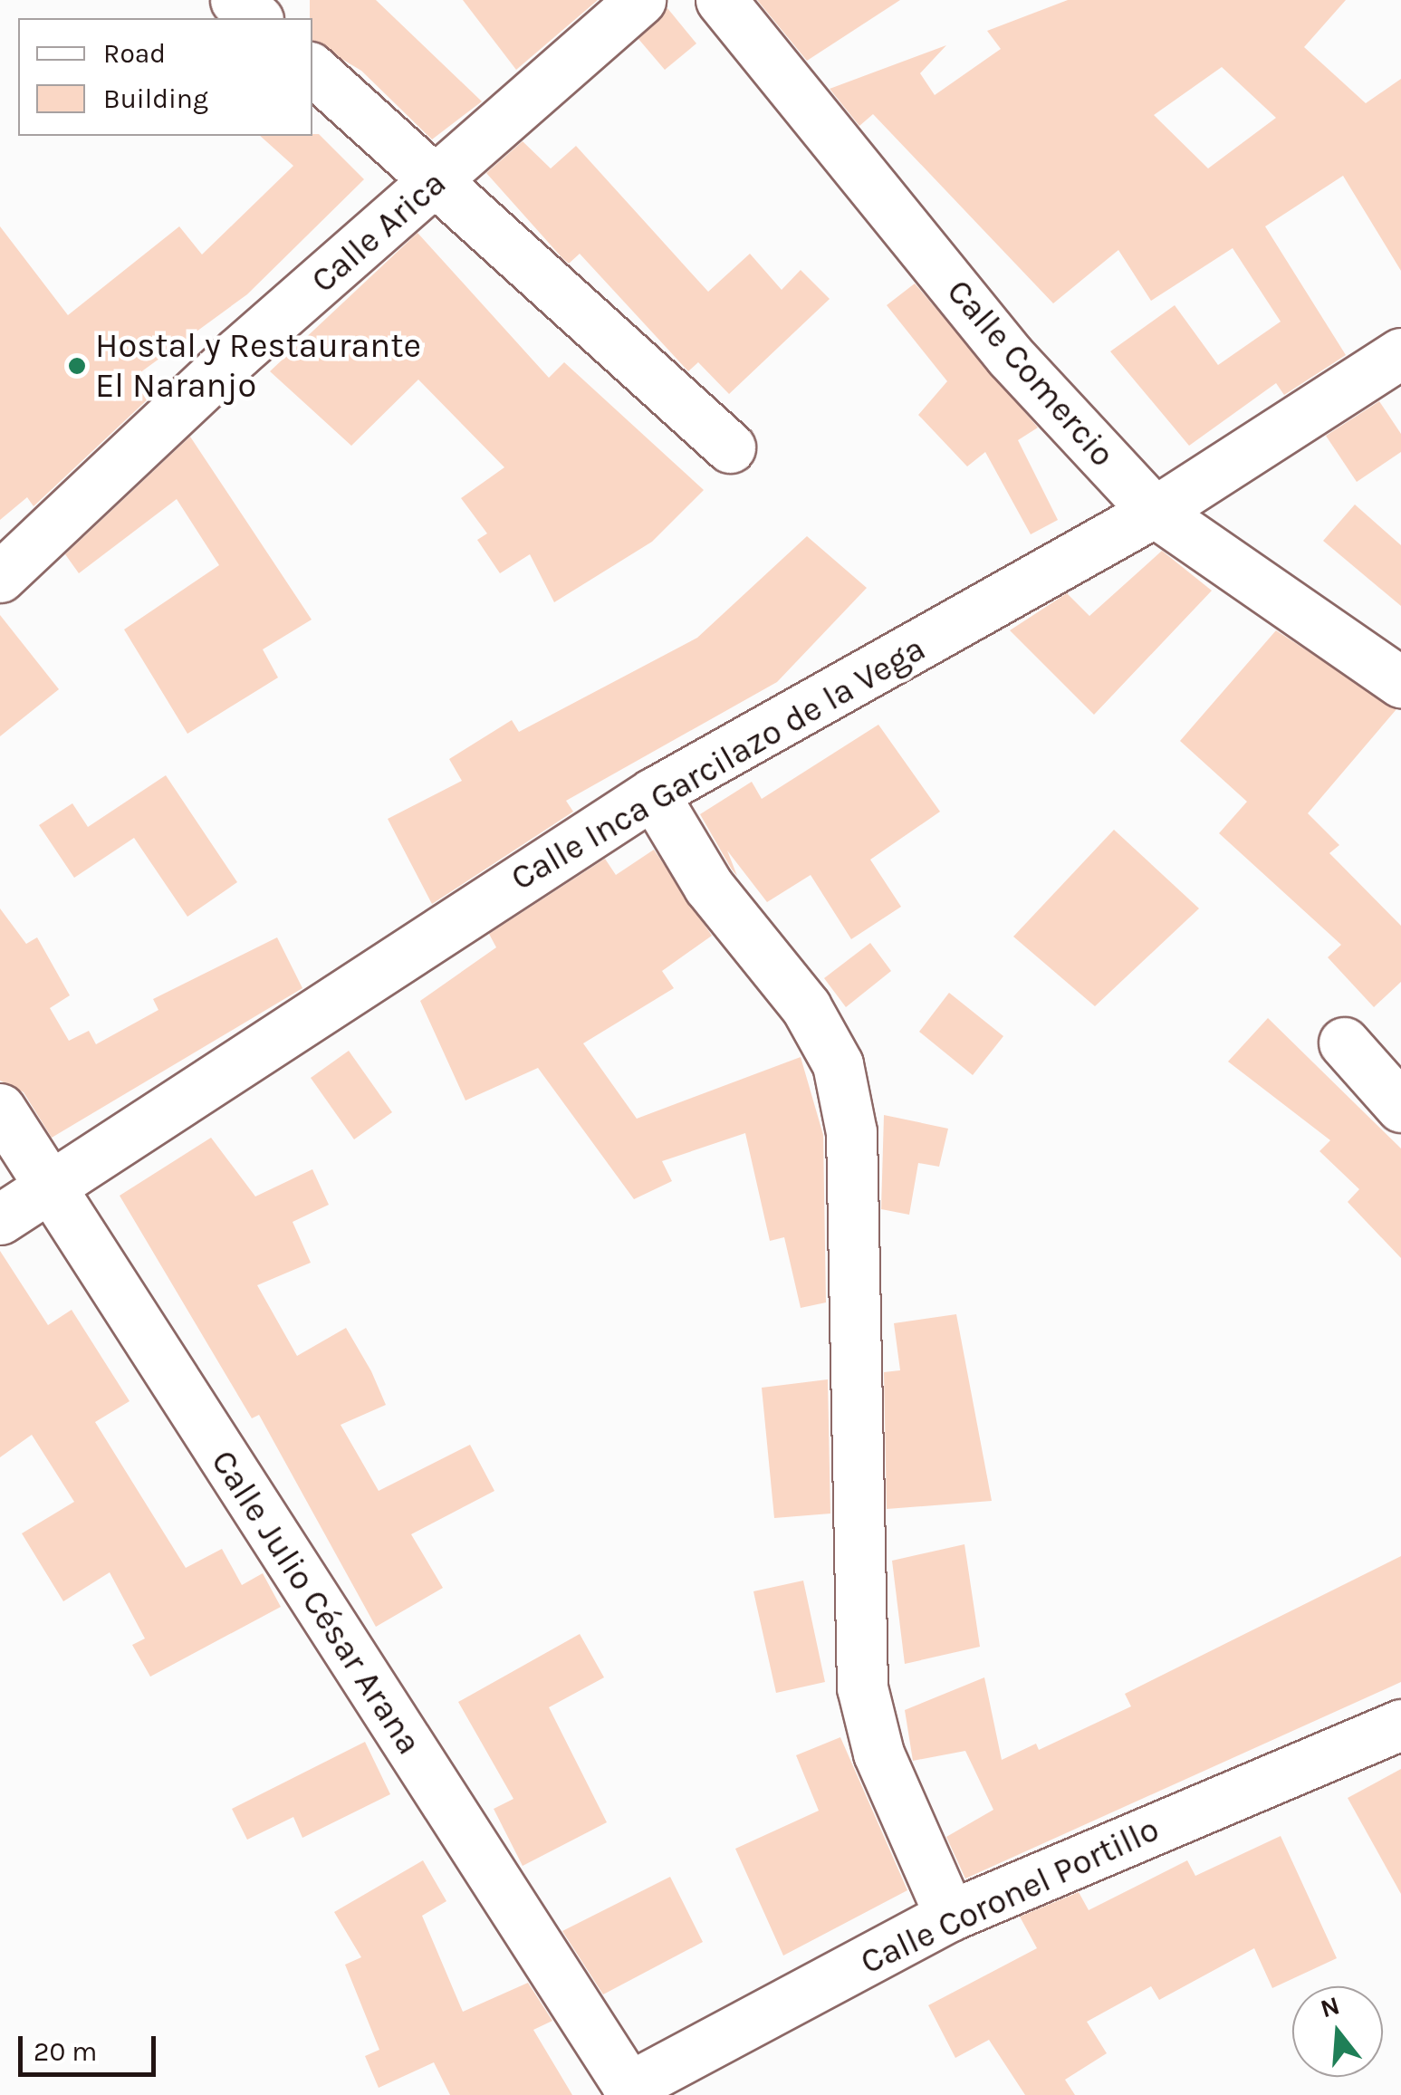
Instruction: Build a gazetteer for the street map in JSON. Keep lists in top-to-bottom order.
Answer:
{
  "streets": {
    "street": [
      "Calle Arica",
      "Calle Comercio",
      "Calle Inca Garcilazo de la Vega",
      "Calle Julio César Arana",
      "Calle Coronel Portillo"
    ]
  },
  "crossings": [
    ["Calle Comercio", "Calle Inca Garcilazo de la Vega"],
    ["Calle Inca Garcilazo de la Vega", "Calle Julio César Arana"],
    ["Calle Julio César Arana", "Calle Coronel Portillo"]
  ],
  "places": ["Hostal y Restaurante El Naranjo"],
  "legend": ["Road", "Building"],
  "scale_bar": "20 m",
  "north": "top"
}
